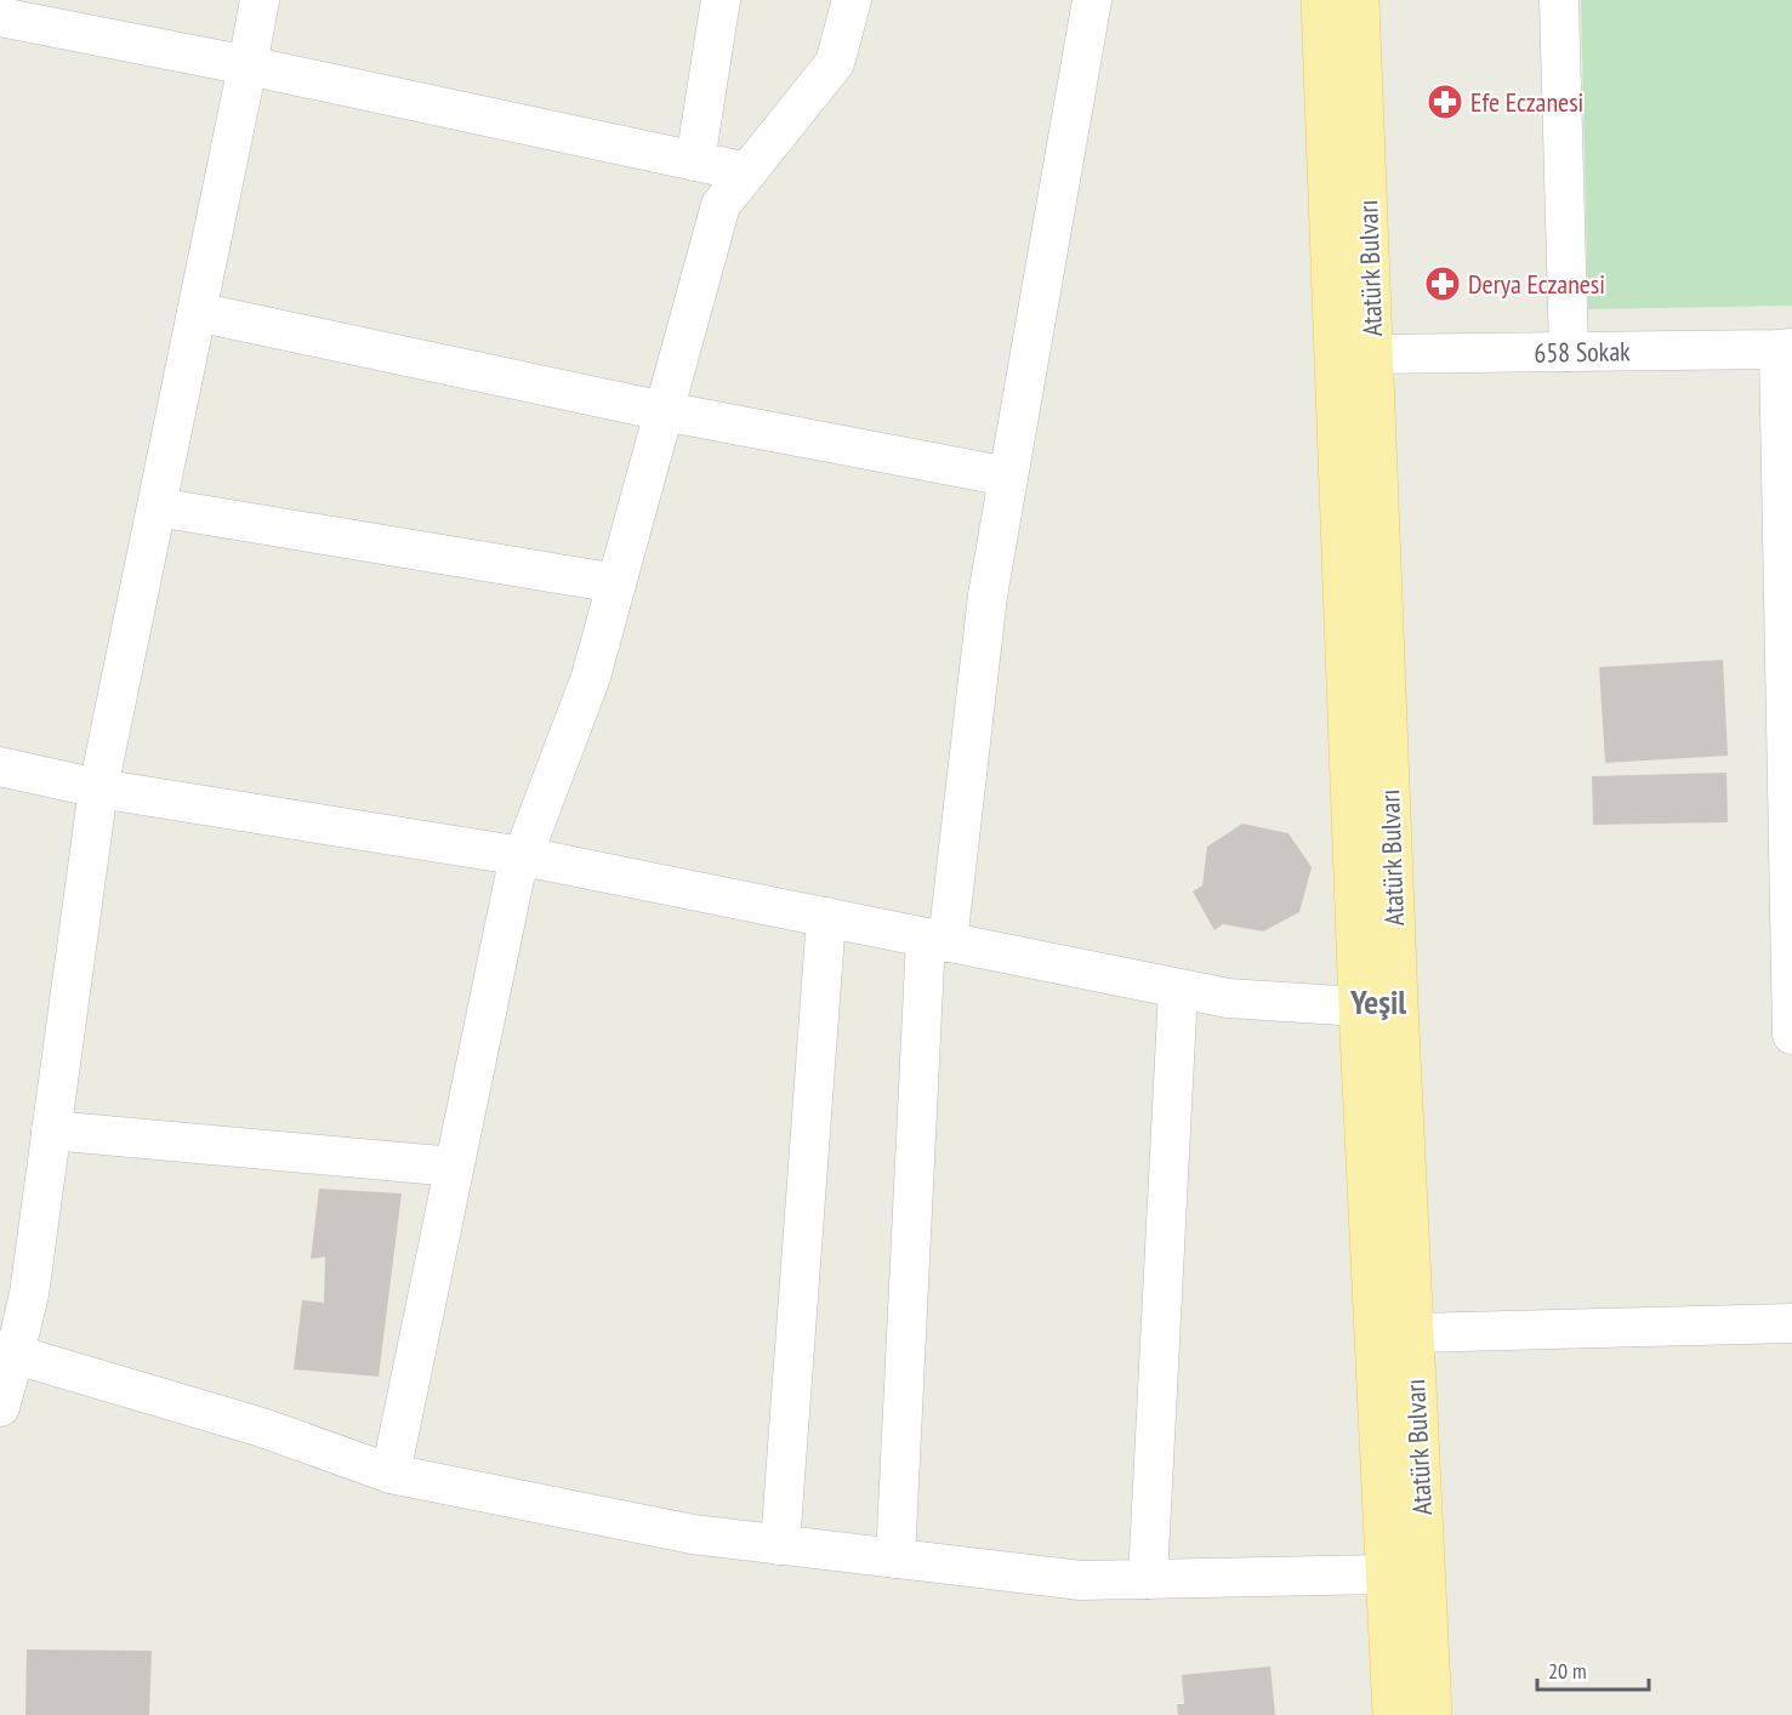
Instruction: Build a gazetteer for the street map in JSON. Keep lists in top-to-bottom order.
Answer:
{
  "streets": {
    "main road": ["Atatürk Bulvarı"],
    "street": ["658 Sokak"]
  },
  "crossings": [
    ["Atatürk Bulvarı", "658 Sokak"]
  ],
  "districts": ["Yeşil"],
  "places": {
    "pharmacy": ["Efe Eczanesi", "Derya Eczanesi"]
  },
  "scale_bar": "20 m"
}
